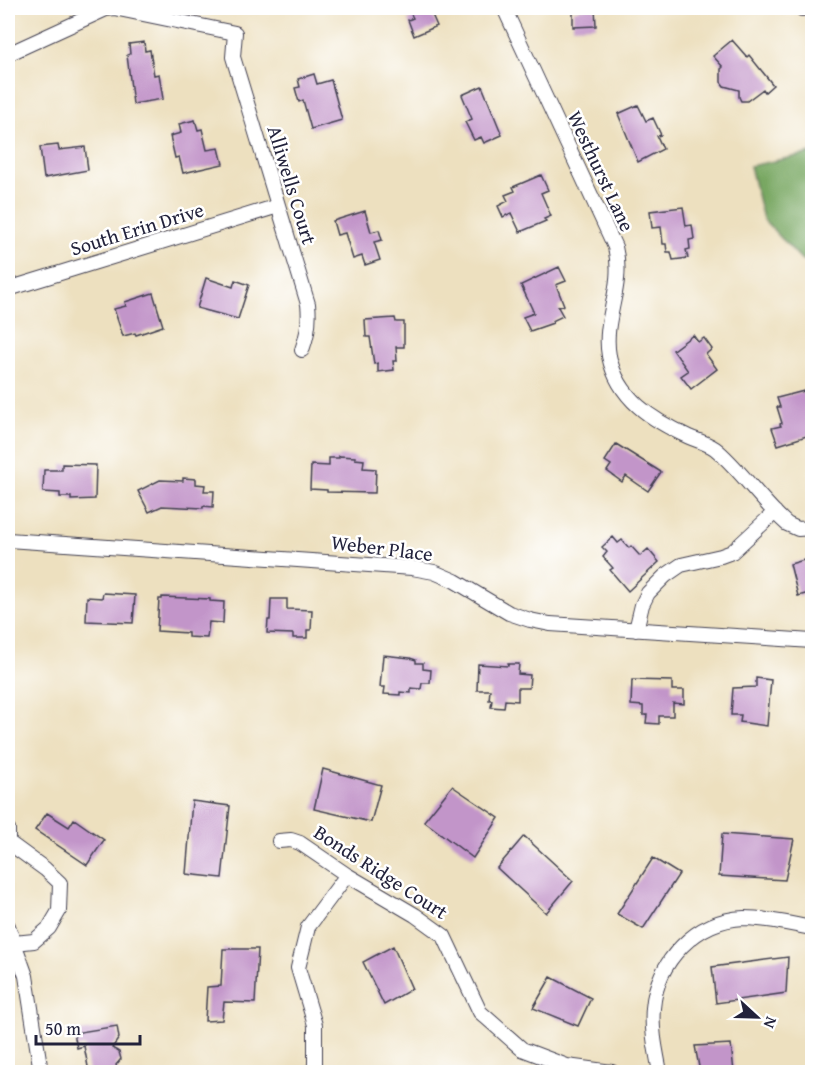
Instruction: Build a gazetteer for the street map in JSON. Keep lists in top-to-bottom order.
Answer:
{
  "streets": {
    "street": [
      "Westhurst Lane",
      "Alliwells Court",
      "South Erin Drive",
      "Weber Place",
      "Bonds Ridge Court"
    ]
  },
  "crossings": [
    ["Alliwells Court", "South Erin Drive"]
  ],
  "scale_bar": "50 m",
  "north": "right"
}
